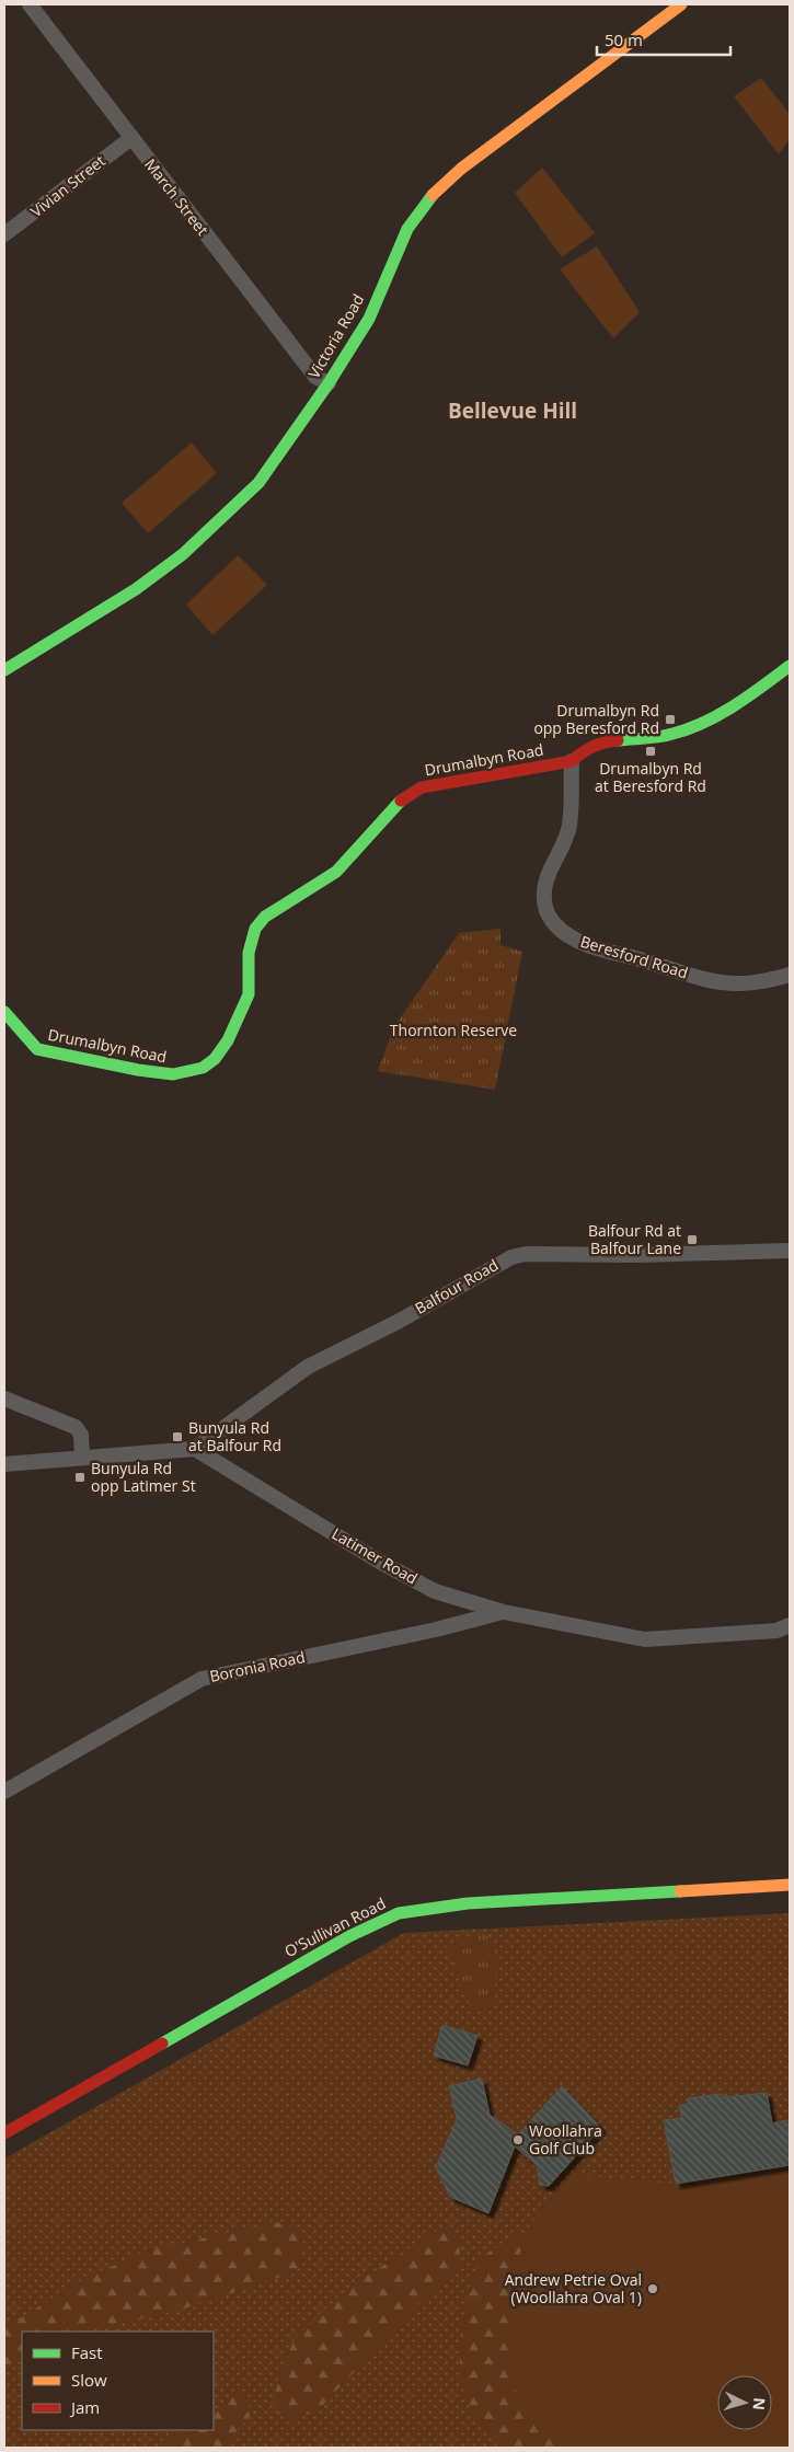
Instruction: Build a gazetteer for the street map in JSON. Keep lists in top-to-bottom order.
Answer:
{
  "streets": {
    "street": [
      "Vivian Street",
      "March Street",
      "Victoria Road",
      "Drumalbyn Road",
      "Beresford Road",
      "Balfour Road",
      "Latimer Road",
      "Boronia Road",
      "O'Sullivan Road"
    ]
  },
  "crossings": [
    ["Vivian Street", "March Street"],
    ["March Street", "Victoria Road"],
    ["Drumalbyn Road", "Beresford Road"],
    ["Balfour Road", "Latimer Road"],
    ["Latimer Road", "Boronia Road"]
  ],
  "districts": ["Bellevue Hill"],
  "parks": ["Thornton Reserve"],
  "places": {
    "transit": [
      "Drumalbyn Rd opp Beresford Rd",
      "Drumalbyn Rd at Beresford Rd",
      "Balfour Rd at Balfour Lane",
      "Bunyula Rd at Balfour Rd",
      "Bunyula Rd opp Latimer St"
    ],
    "other": ["Woollahra Golf Club", "Andrew Petrie Oval (Woollahra Oval 1)"]
  },
  "legend": ["Fast", "Slow", "Jam"],
  "scale_bar": "50 m",
  "north": "right"
}
